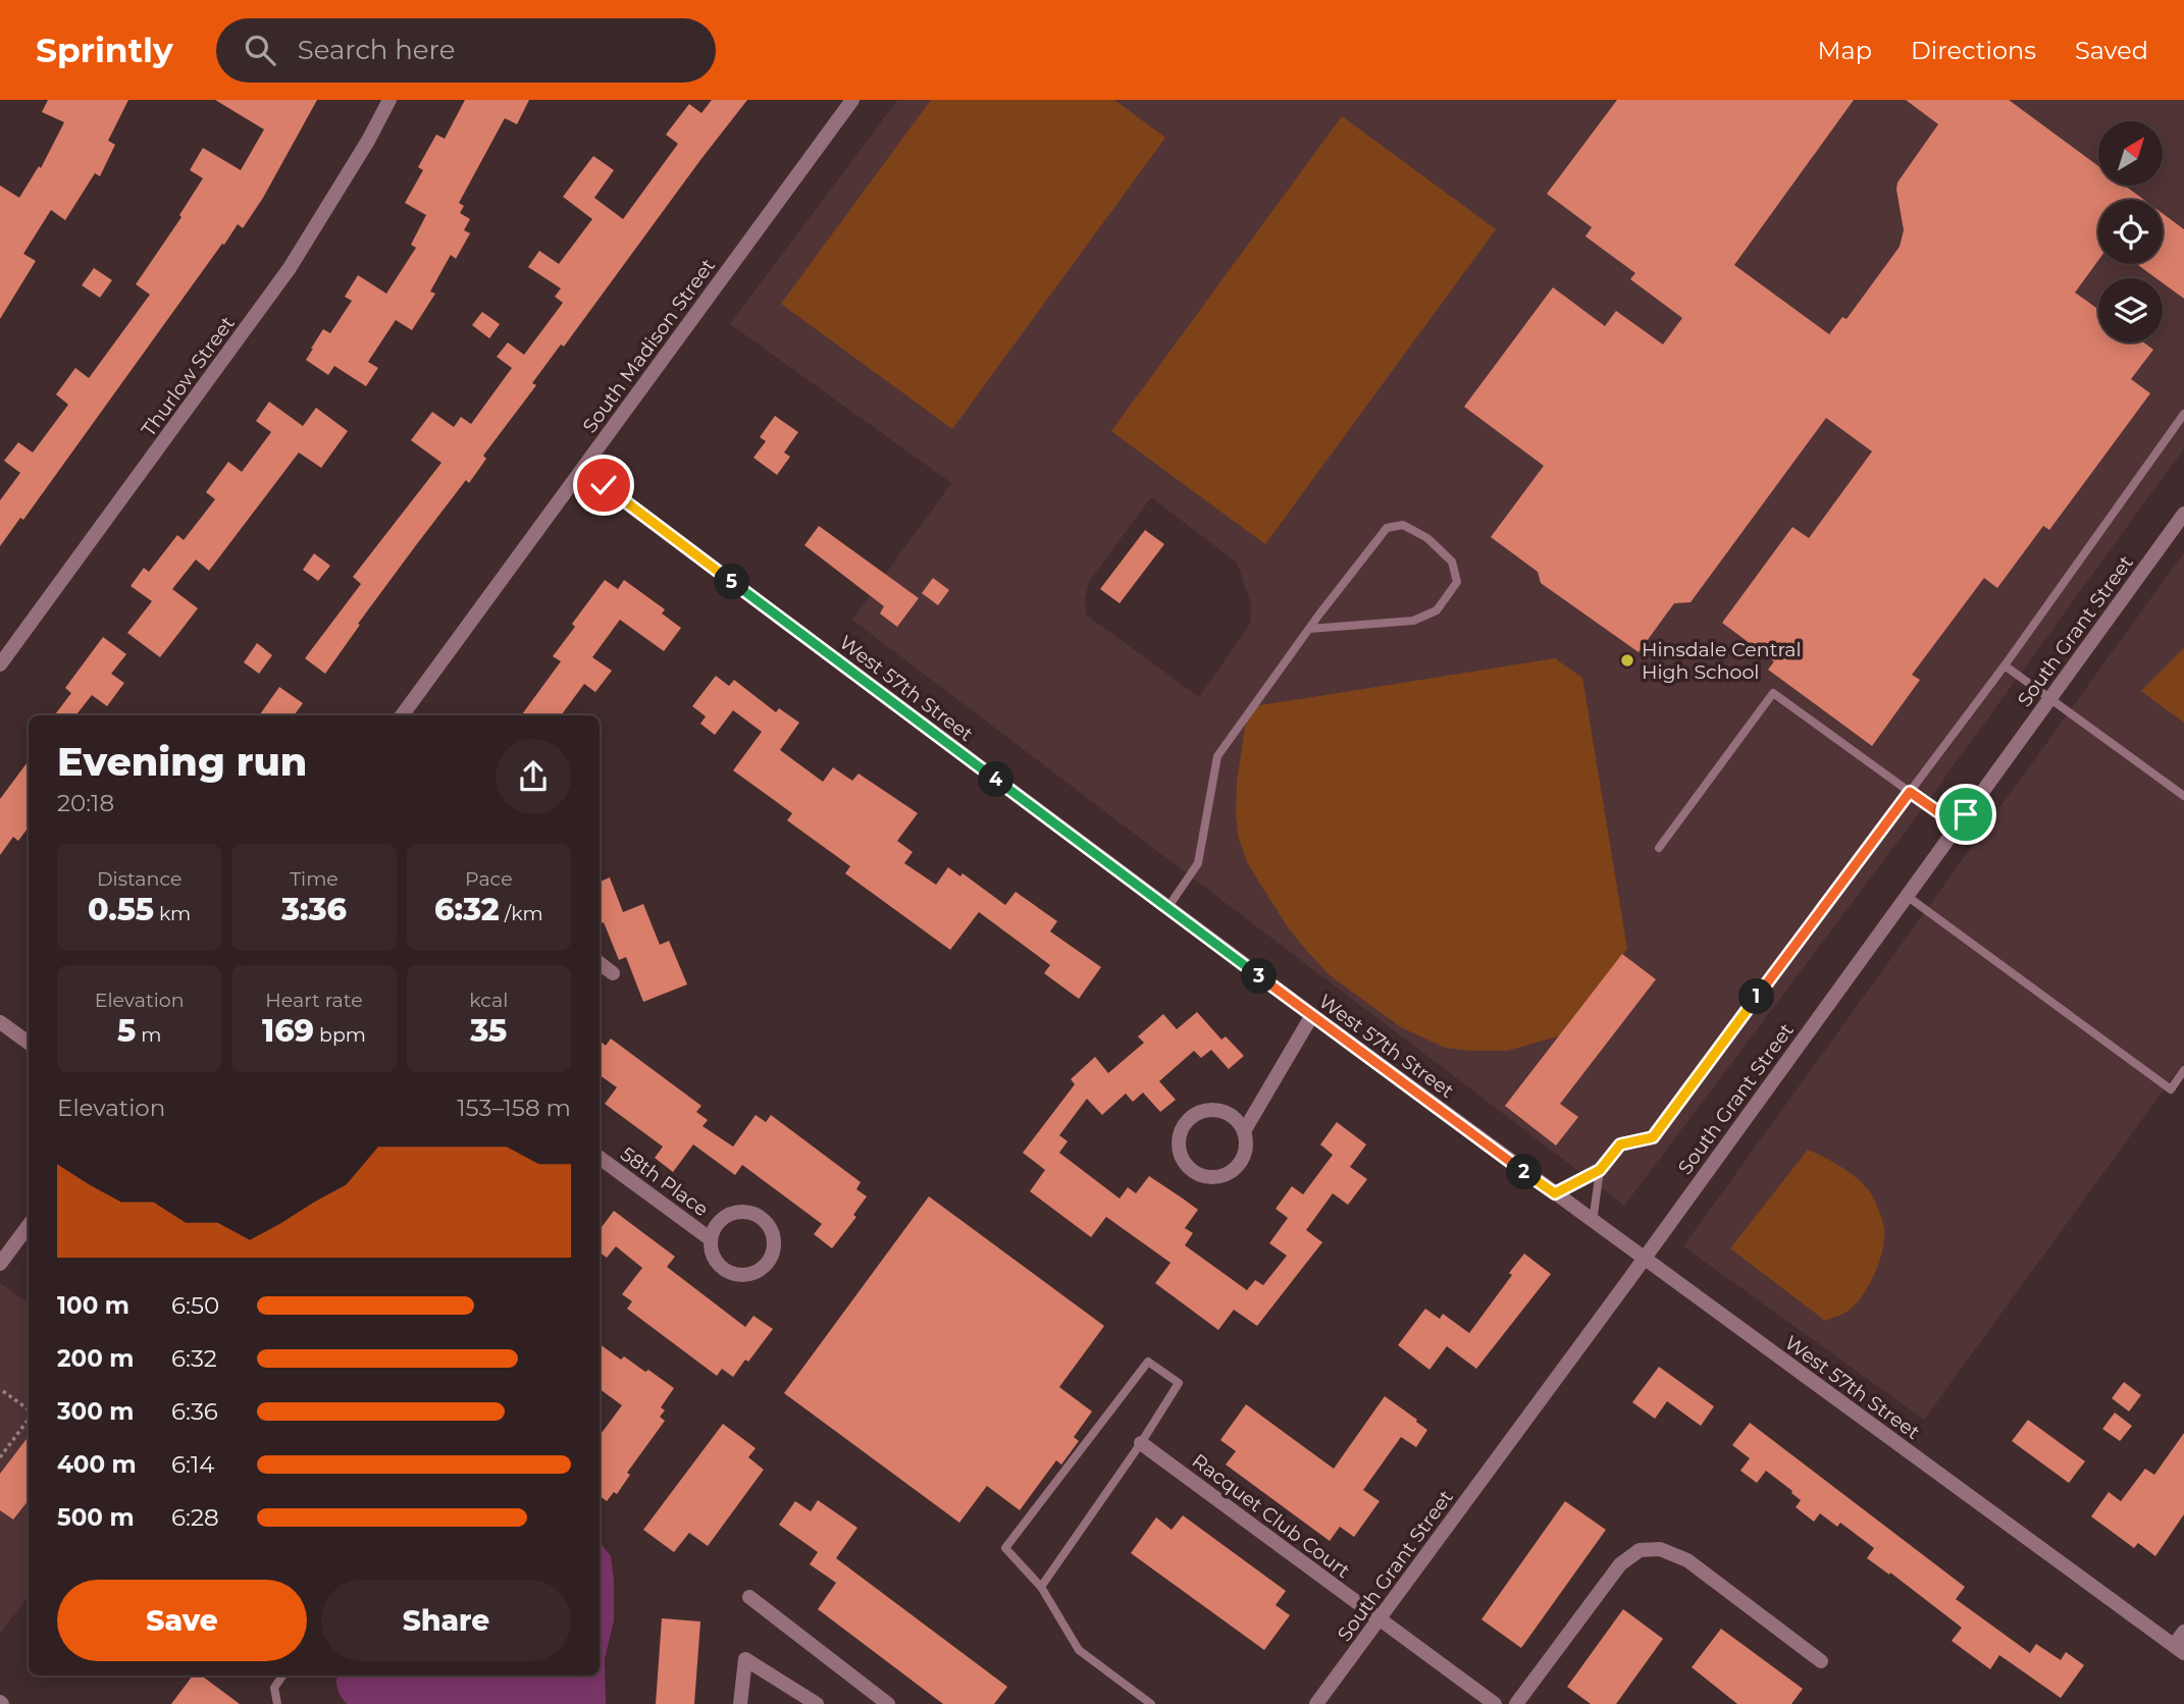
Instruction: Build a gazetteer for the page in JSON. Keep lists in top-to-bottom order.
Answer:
{
  "streets": {
    "street": [
      "South Madison Street",
      "Thurlow Street",
      "South Grant Street",
      "West 57th Street",
      "58th Place",
      "Racquet Club Court"
    ]
  },
  "crossings": [
    ["South Madison Street", "West 57th Street"],
    ["South Grant Street", "West 57th Street"],
    ["South Grant Street", "Racquet Club Court"]
  ],
  "places": ["Hinsdale Central High School"],
  "north": "top right",
  "page": {
    "header": "Sprintly",
    "search": "Search here",
    "nav": ["Map", "Directions", "Saved"],
    "pins": [
      "5",
      "4",
      "3",
      "1",
      "2"
    ],
    "heading": ["Evening run", "20:18"],
    "stats": [
      ["Distance", "0.55 km"],
      ["Time", "3:36"],
      ["Pace", "6:32 /km"],
      ["Elevation", "5 m"],
      ["Heart rate", "169 bpm"],
      ["kcal", "35"]
    ],
    "chart": ["Elevation", "153–158 m"],
    "list": [
      {
        "name": "100 m",
        "note": "6:50"
      },
      {
        "name": "200 m",
        "note": "6:32"
      },
      {
        "name": "300 m",
        "note": "6:36"
      },
      {
        "name": "400 m",
        "note": "6:14"
      },
      {
        "name": "500 m",
        "note": "6:28"
      }
    ],
    "buttons": ["Save", "Share"]
  }
}
